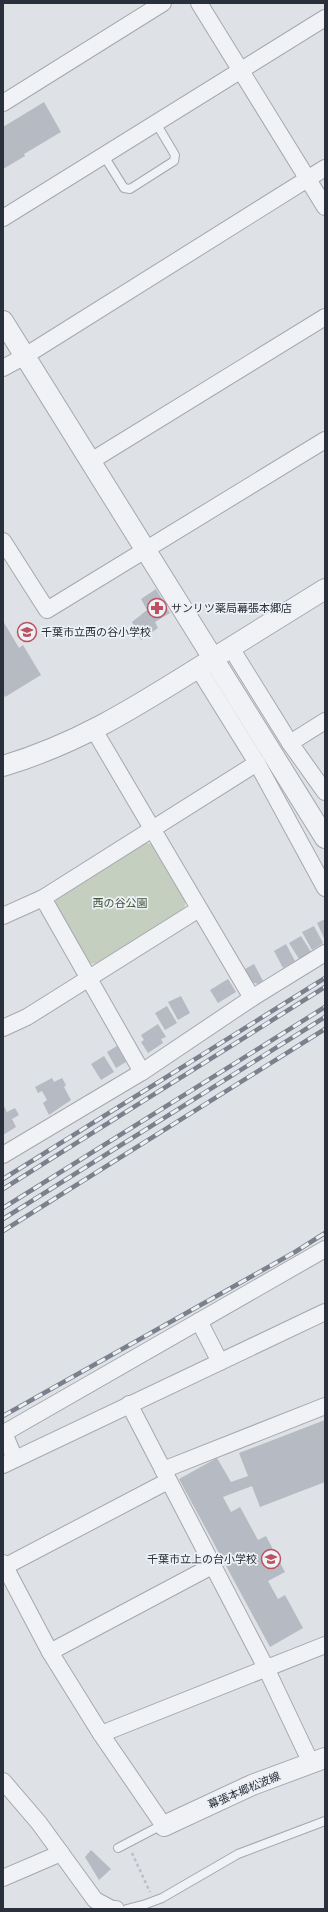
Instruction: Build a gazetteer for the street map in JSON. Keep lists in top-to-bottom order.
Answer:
{
  "streets": {
    "street": ["幕張本郷松波線"]
  },
  "parks": ["西の谷公園"],
  "places": {
    "pharmacy": ["サンリツ薬局幕張本郷店"],
    "school or university": ["千葉市立西の谷小学校", "千葉市立上の台小学校"]
  }
}
